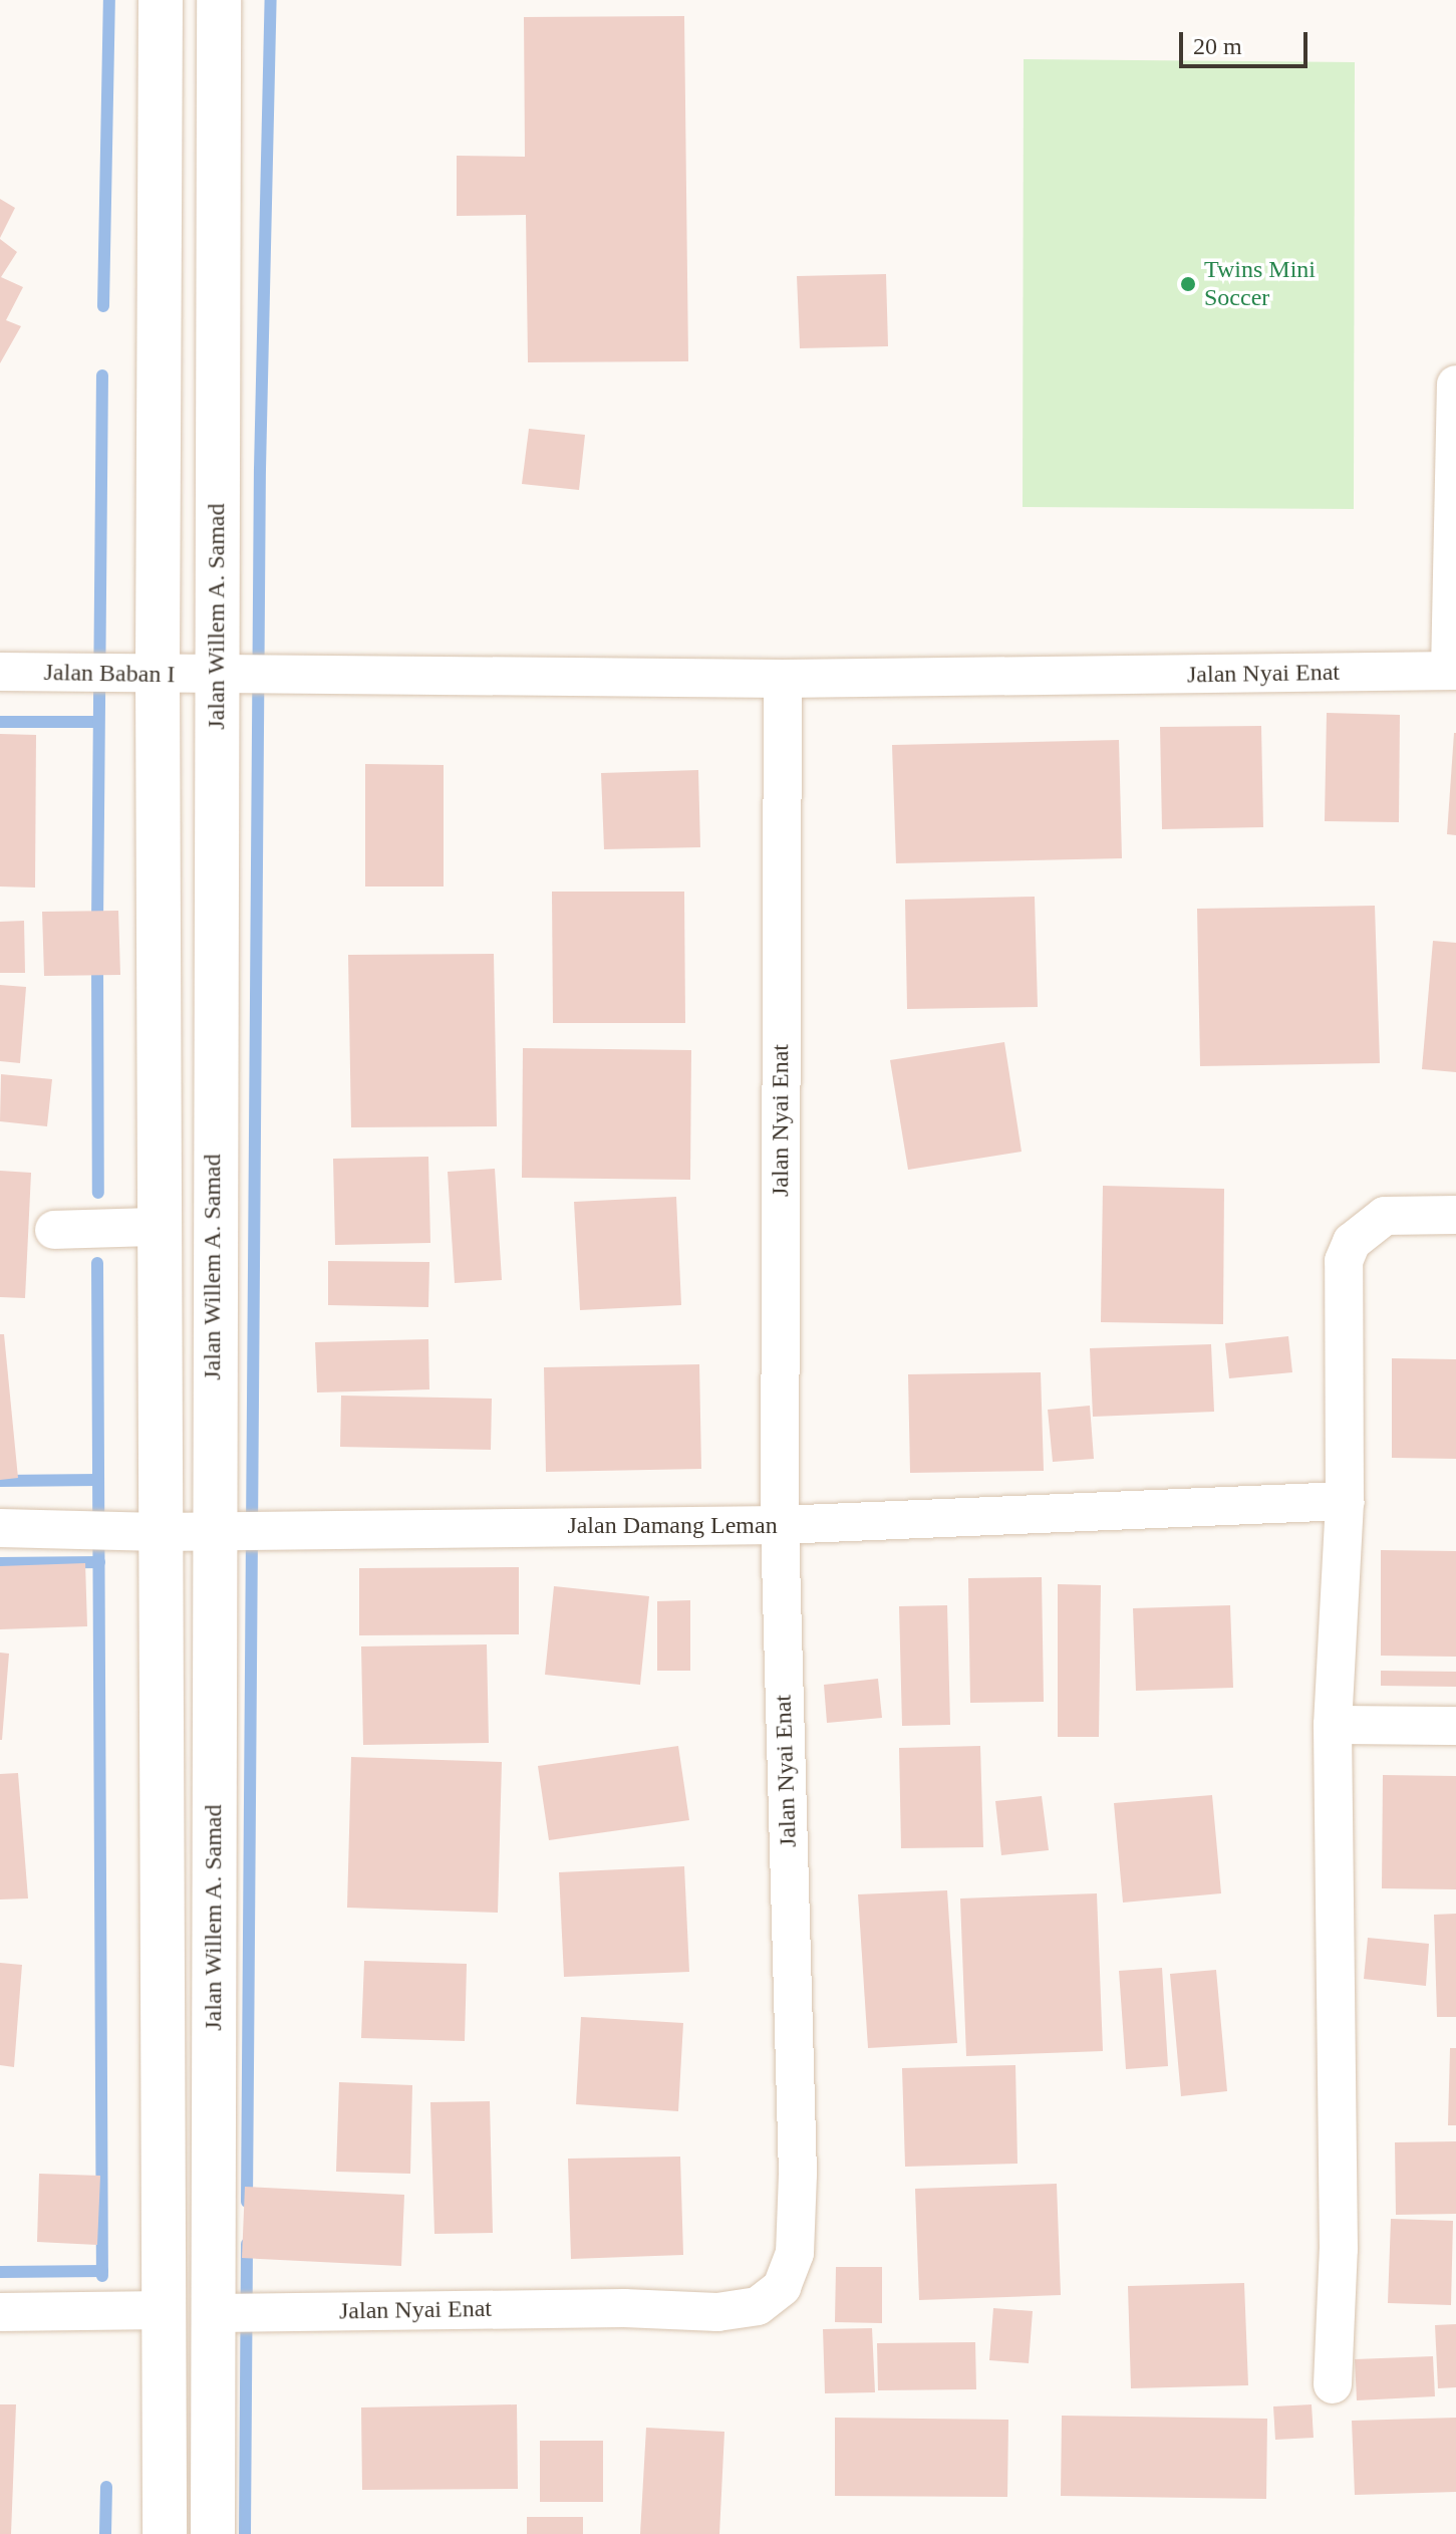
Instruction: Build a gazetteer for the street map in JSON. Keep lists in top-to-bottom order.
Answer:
{
  "streets": {
    "main road": ["Jalan Willem A. Samad"],
    "street": ["Jalan Baban I", "Jalan Nyai Enat", "Jalan Damang Leman"]
  },
  "crossings": [
    ["Jalan Willem A. Samad", "Jalan Baban I"],
    ["Jalan Willem A. Samad", "Jalan Nyai Enat"],
    ["Jalan Willem A. Samad", "Jalan Damang Leman"],
    ["Jalan Baban I", "Jalan Nyai Enat"],
    ["Jalan Nyai Enat", "Jalan Damang Leman"]
  ],
  "places": ["Twins Mini Soccer"],
  "scale_bar": "20 m"
}
